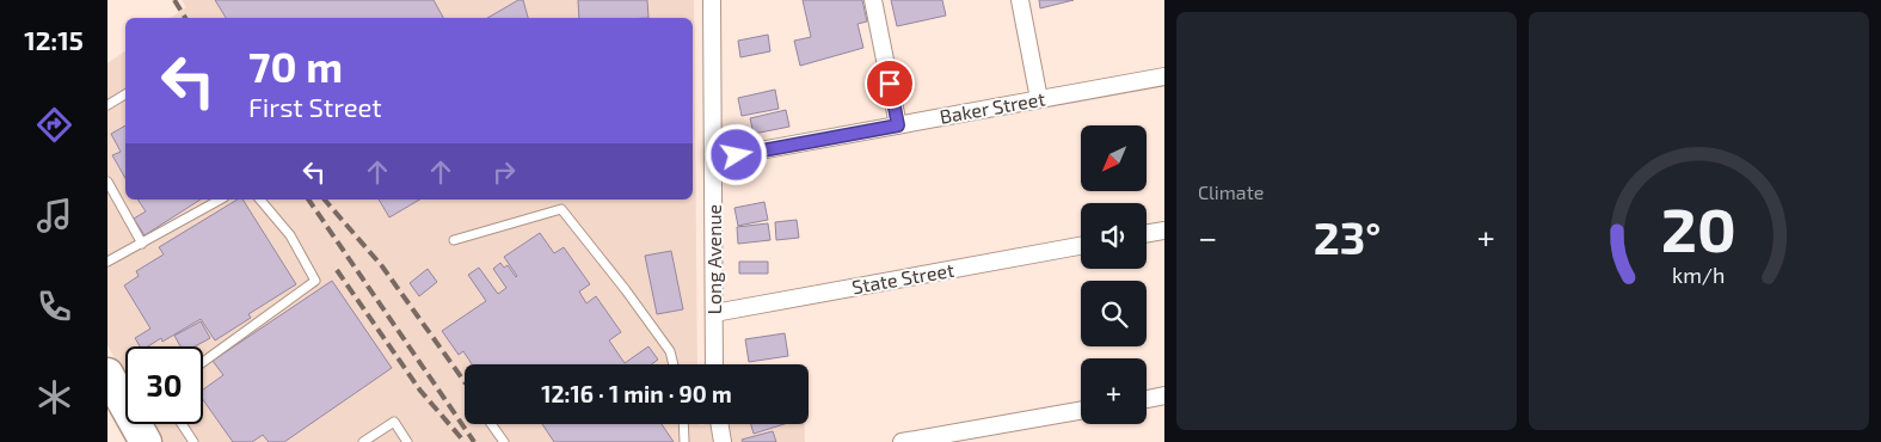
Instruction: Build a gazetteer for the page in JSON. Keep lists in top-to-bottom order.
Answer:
{
  "streets": {
    "street": ["Baker Street", "Long Avenue", "State Street"]
  },
  "crossings": [
    ["Baker Street", "Long Avenue"],
    ["Long Avenue", "State Street"]
  ],
  "north": "bottom left",
  "page": {
    "tabs": "12:15",
    "tile": "Climate",
    "turn": ["70 m", "First Street"],
    "map_buttons": "+",
    "heat": ["−", "23°", "+"],
    "limit": "30",
    "trip": "12:16 · 1 min · 90 m",
    "gauge": ["20", "km/h"]
  }
}
